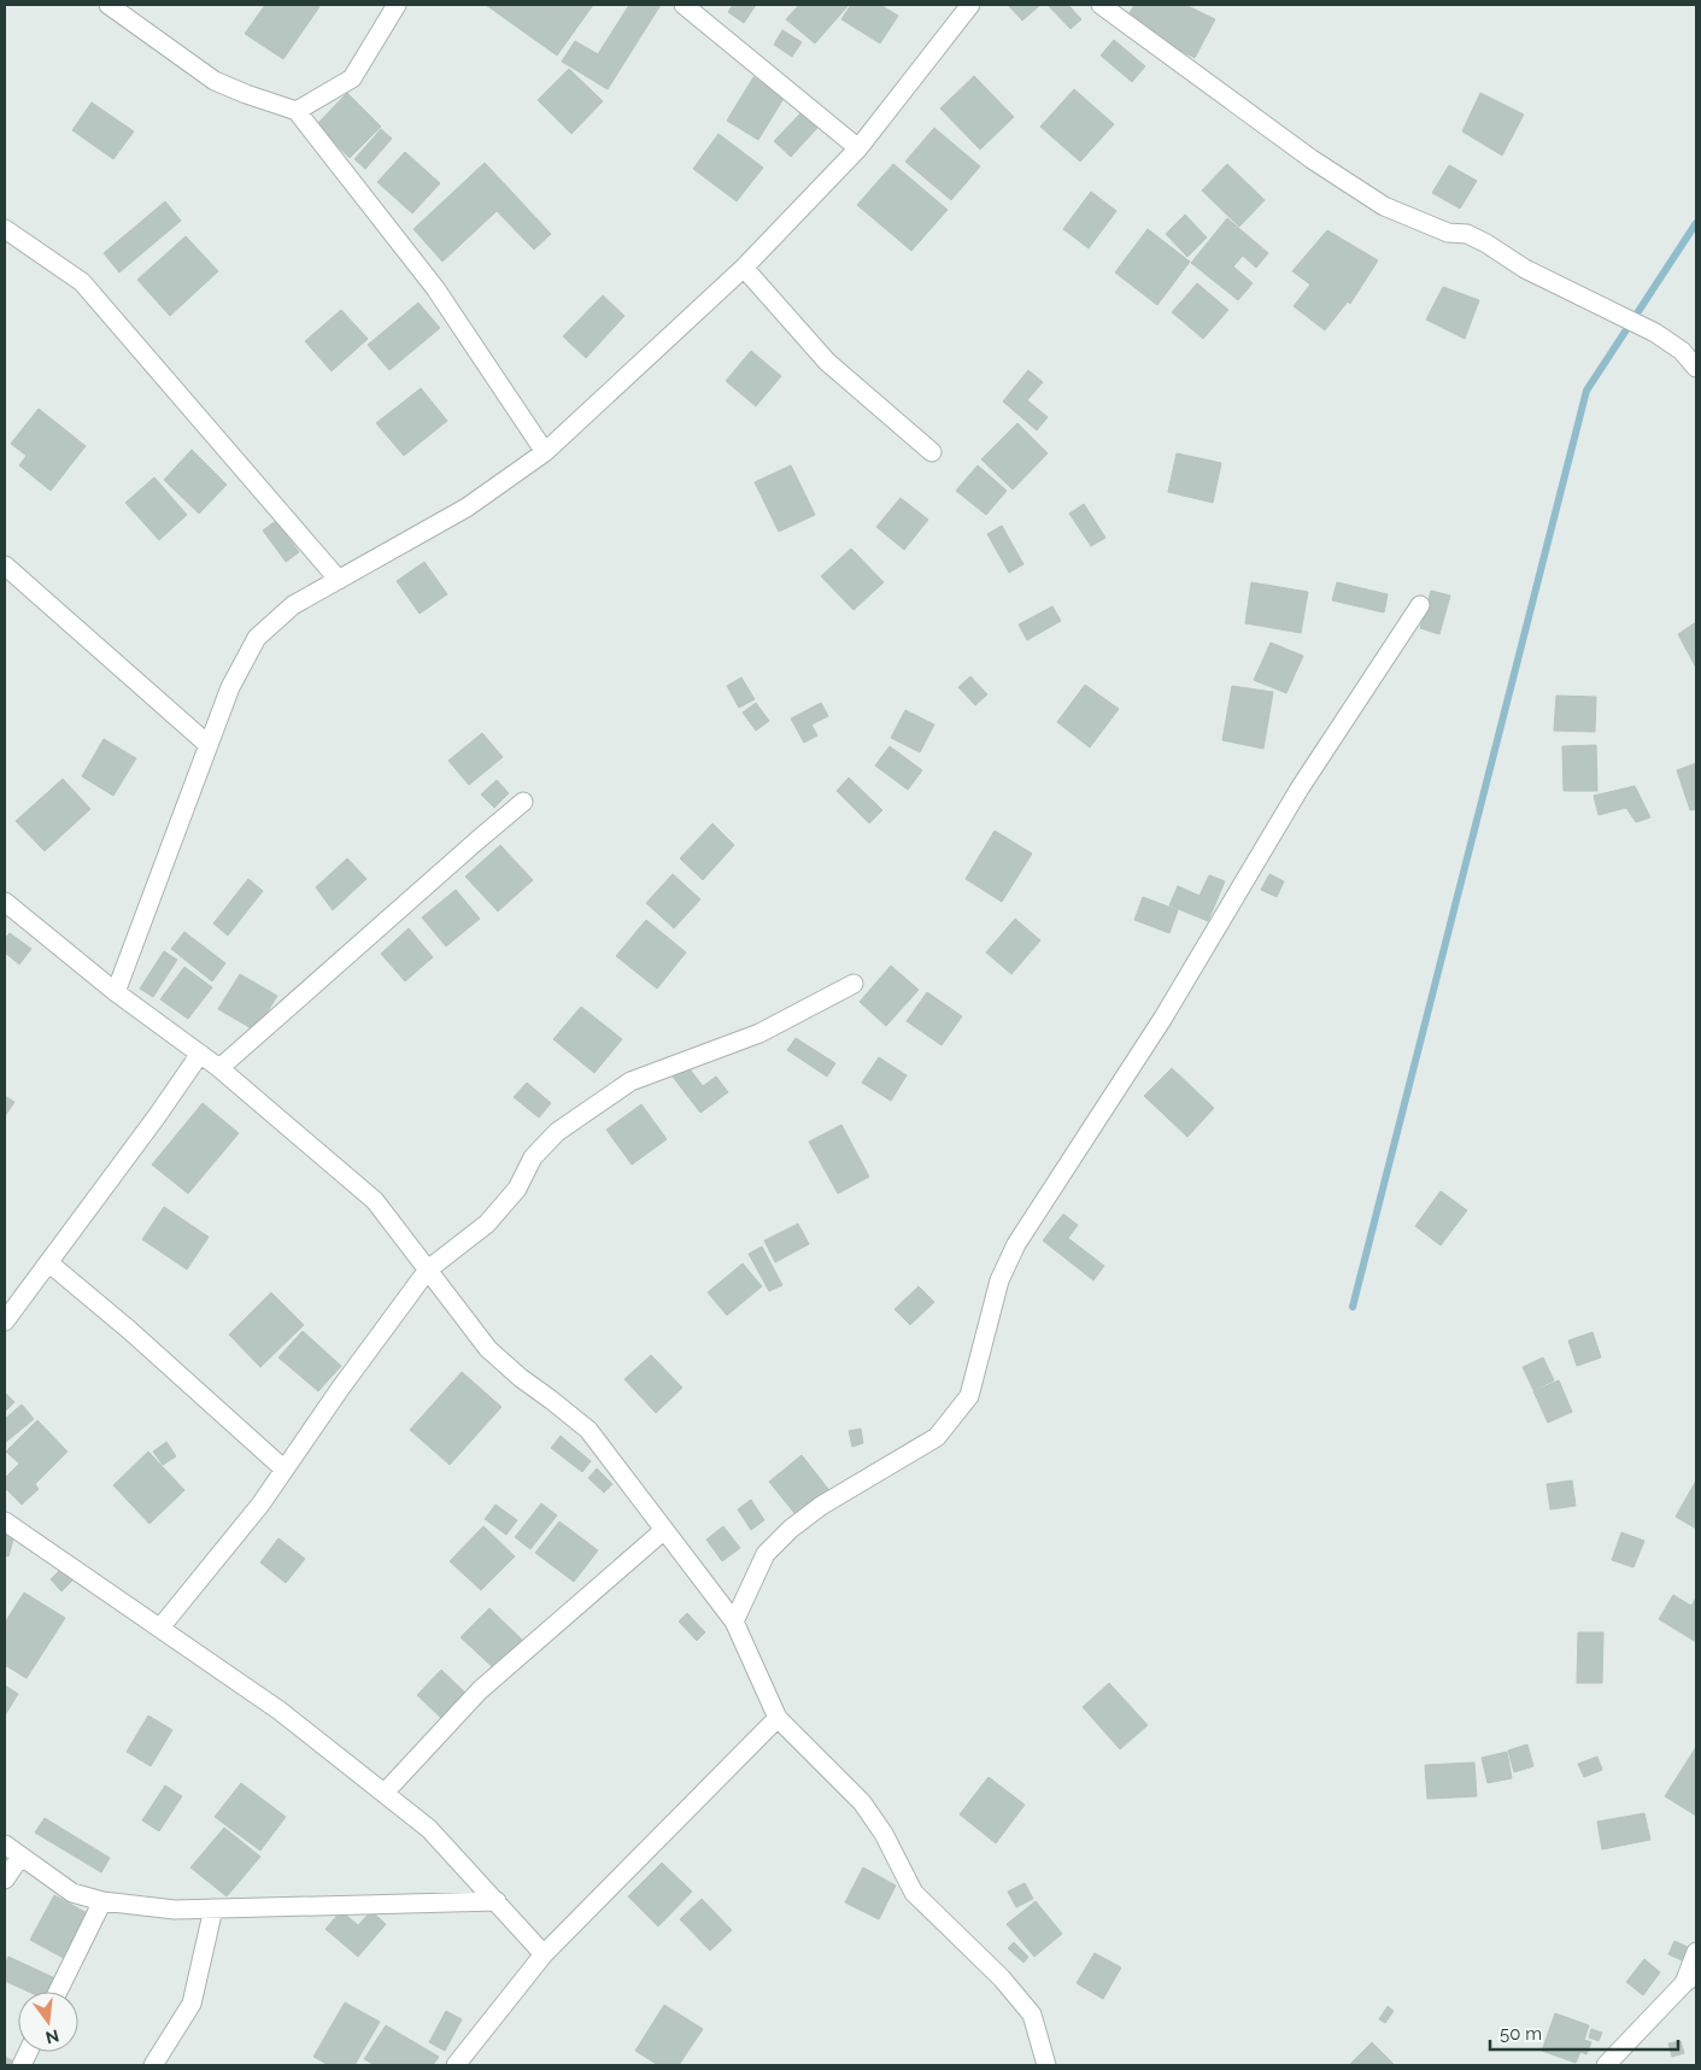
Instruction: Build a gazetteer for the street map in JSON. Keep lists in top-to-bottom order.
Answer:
{
  "scale_bar": "50 m",
  "north": "bottom"
}
